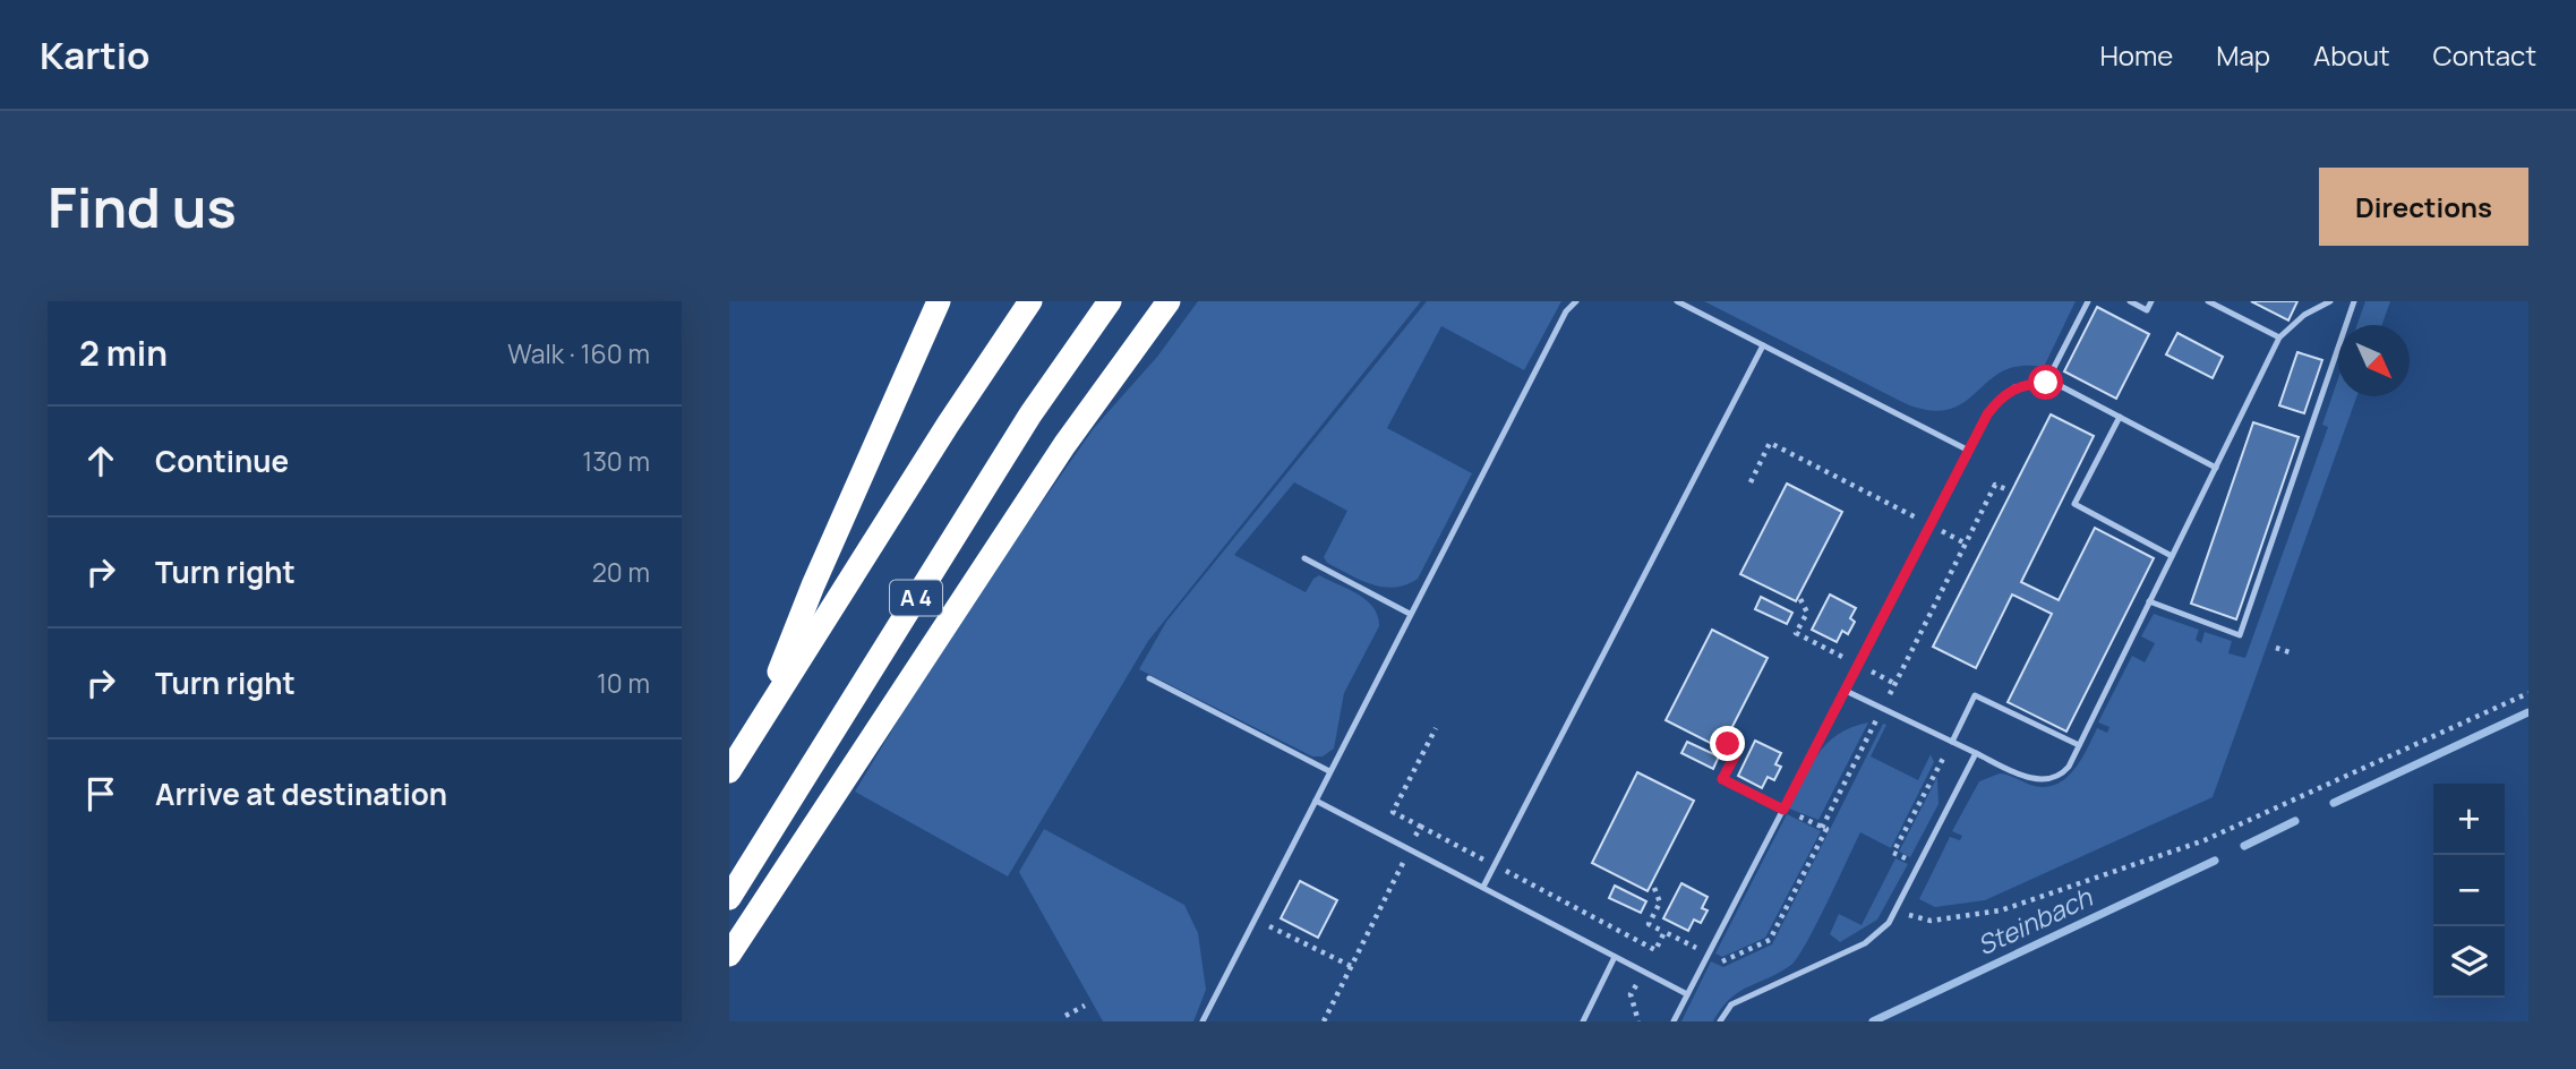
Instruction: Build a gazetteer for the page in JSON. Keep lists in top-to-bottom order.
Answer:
{
  "streets": {
    "highway": ["A 4"]
  },
  "water": ["Steinbach"],
  "north": "bottom right",
  "page": {
    "header": "Kartio",
    "nav": [
      "Home",
      "Map",
      "About",
      "Contact"
    ],
    "buttons": "Directions",
    "title": "Find us",
    "heading": ["2 min", "Walk · 160 m"],
    "list": [
      ["Continue", "130 m"],
      ["Turn right", "20 m"],
      ["Turn right", "10 m"],
      "Arrive at destination"
    ],
    "map_buttons": ["+", "−"]
  }
}
